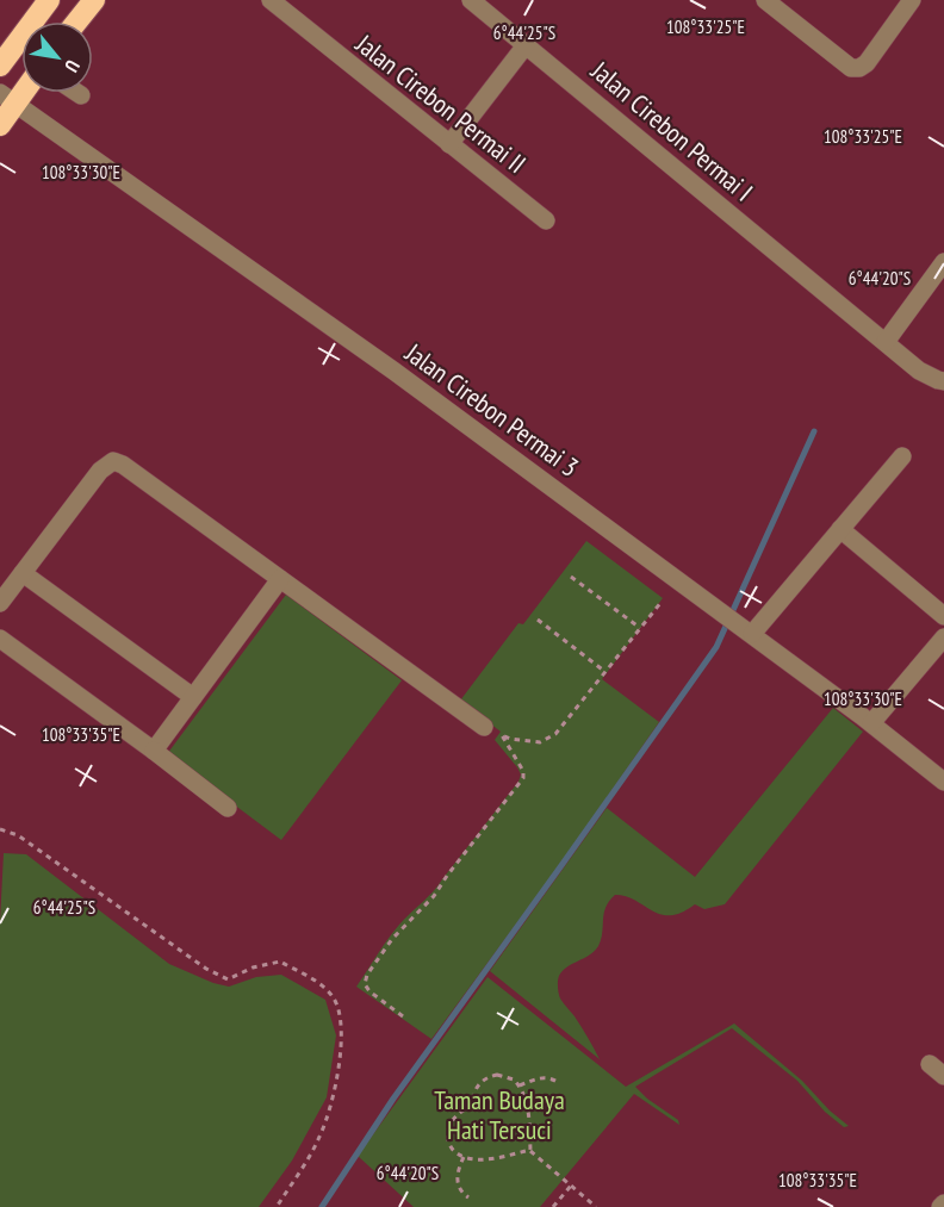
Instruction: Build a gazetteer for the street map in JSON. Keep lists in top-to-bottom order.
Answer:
{
  "streets": {
    "street": ["Jalan Cirebon Permai II", "Jalan Cirebon Permai I", "Jalan Cirebon Permai 3"]
  },
  "parks": ["Taman Budaya Hati Tersuci"],
  "north": "bottom right",
  "coordinates": [
    "108°33'25\"E",
    "6°44'25\"S",
    "108°33'30\"E",
    "6°44'20\"S",
    "108°33'35\"E"
  ]
}
